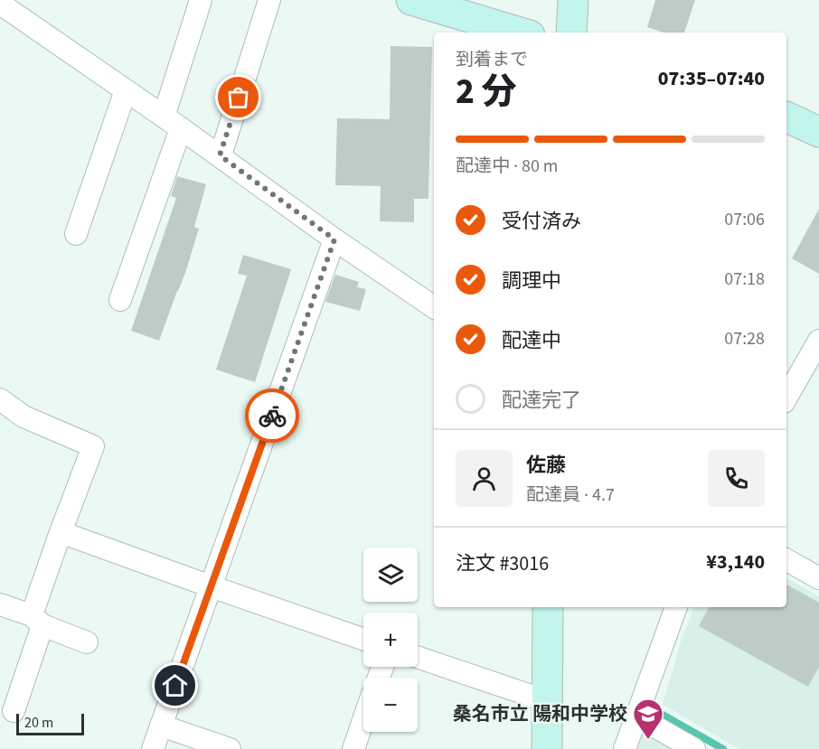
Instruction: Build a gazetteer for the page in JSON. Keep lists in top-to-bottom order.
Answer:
{
  "places": {
    "school or university": ["桑名市立 陽和中学校"]
  },
  "scale_bar": "20 m",
  "page": {
    "heading": ["2 分", "到着まで", "07:35–07:40"],
    "panel": [
      "佐藤",
      "配達員 · 4.7",
      "注文 #3016",
      "¥3,140"
    ],
    "bar": "配達中 · 80 m",
    "list": [
      ["受付済み", "07:06"],
      ["調理中", "07:18"],
      ["配達中", "07:28"],
      "配達完了"
    ],
    "map_buttons": ["+", "−"],
    "scale": "20 m"
  }
}
